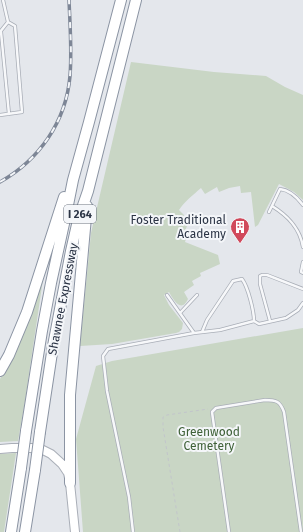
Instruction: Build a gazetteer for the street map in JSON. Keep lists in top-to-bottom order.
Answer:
{
  "streets": {
    "highway": ["I 264", "Shawnee Expressway"]
  },
  "parks": ["Greenwood Cemetery"],
  "places": {
    "building": ["Foster Traditional Academy"]
  }
}
